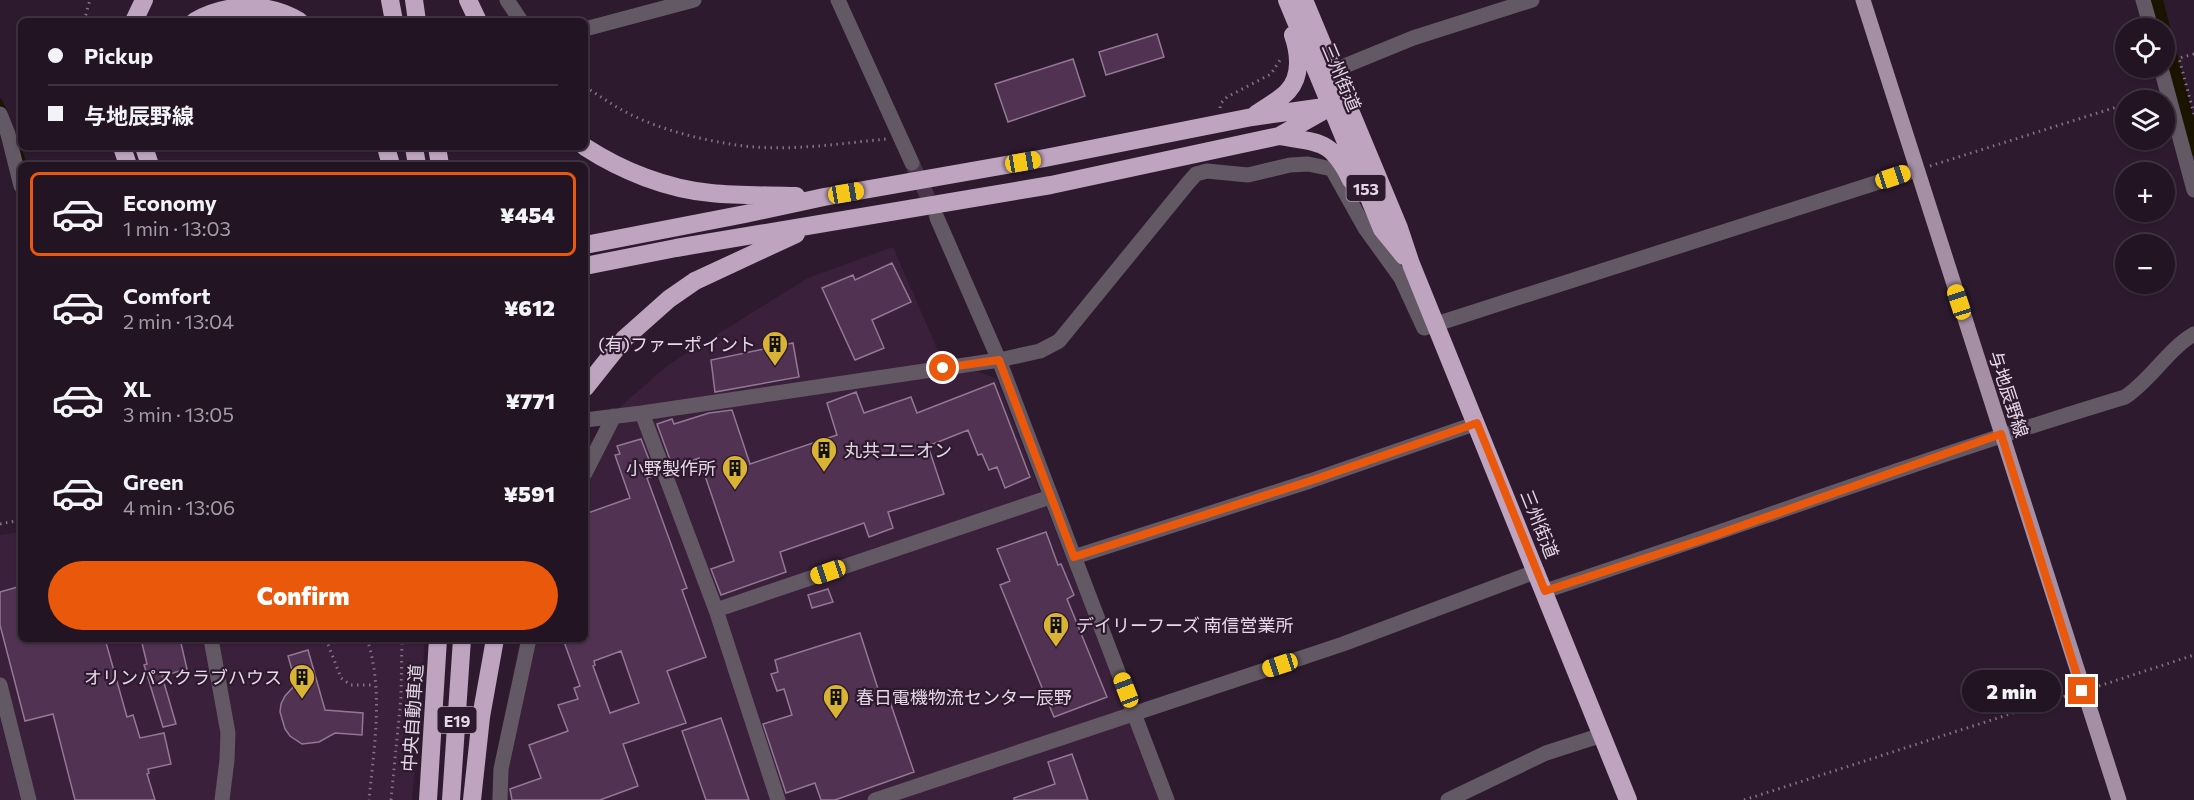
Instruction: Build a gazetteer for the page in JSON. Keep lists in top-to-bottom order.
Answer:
{
  "streets": {
    "highway": [
      "三州街道",
      "153",
      "中央自動車道",
      "E19"
    ],
    "main road": ["与地辰野線"]
  },
  "places": {
    "building": [
      "(有)ファーポイント",
      "丸共ユニオン",
      "小野製作所",
      "デイリーフーズ 南信営業所",
      "オリンパスクラブハウス",
      "春日電機物流センター辰野"
    ]
  },
  "page": {
    "map_buttons": ["+", "−"],
    "banner": ["Pickup", "与地辰野線"],
    "list": [
      {
        "name": "Economy",
        "note": "1 min · 13:03",
        "value": "¥454"
      },
      {
        "name": "Comfort",
        "note": "2 min · 13:04",
        "value": "¥612"
      },
      {
        "name": "XL",
        "note": "3 min · 13:05",
        "value": "¥771"
      },
      {
        "name": "Green",
        "note": "4 min · 13:06",
        "value": "¥591"
      }
    ],
    "buttons": "Confirm",
    "bubble": "2 min"
  }
}
